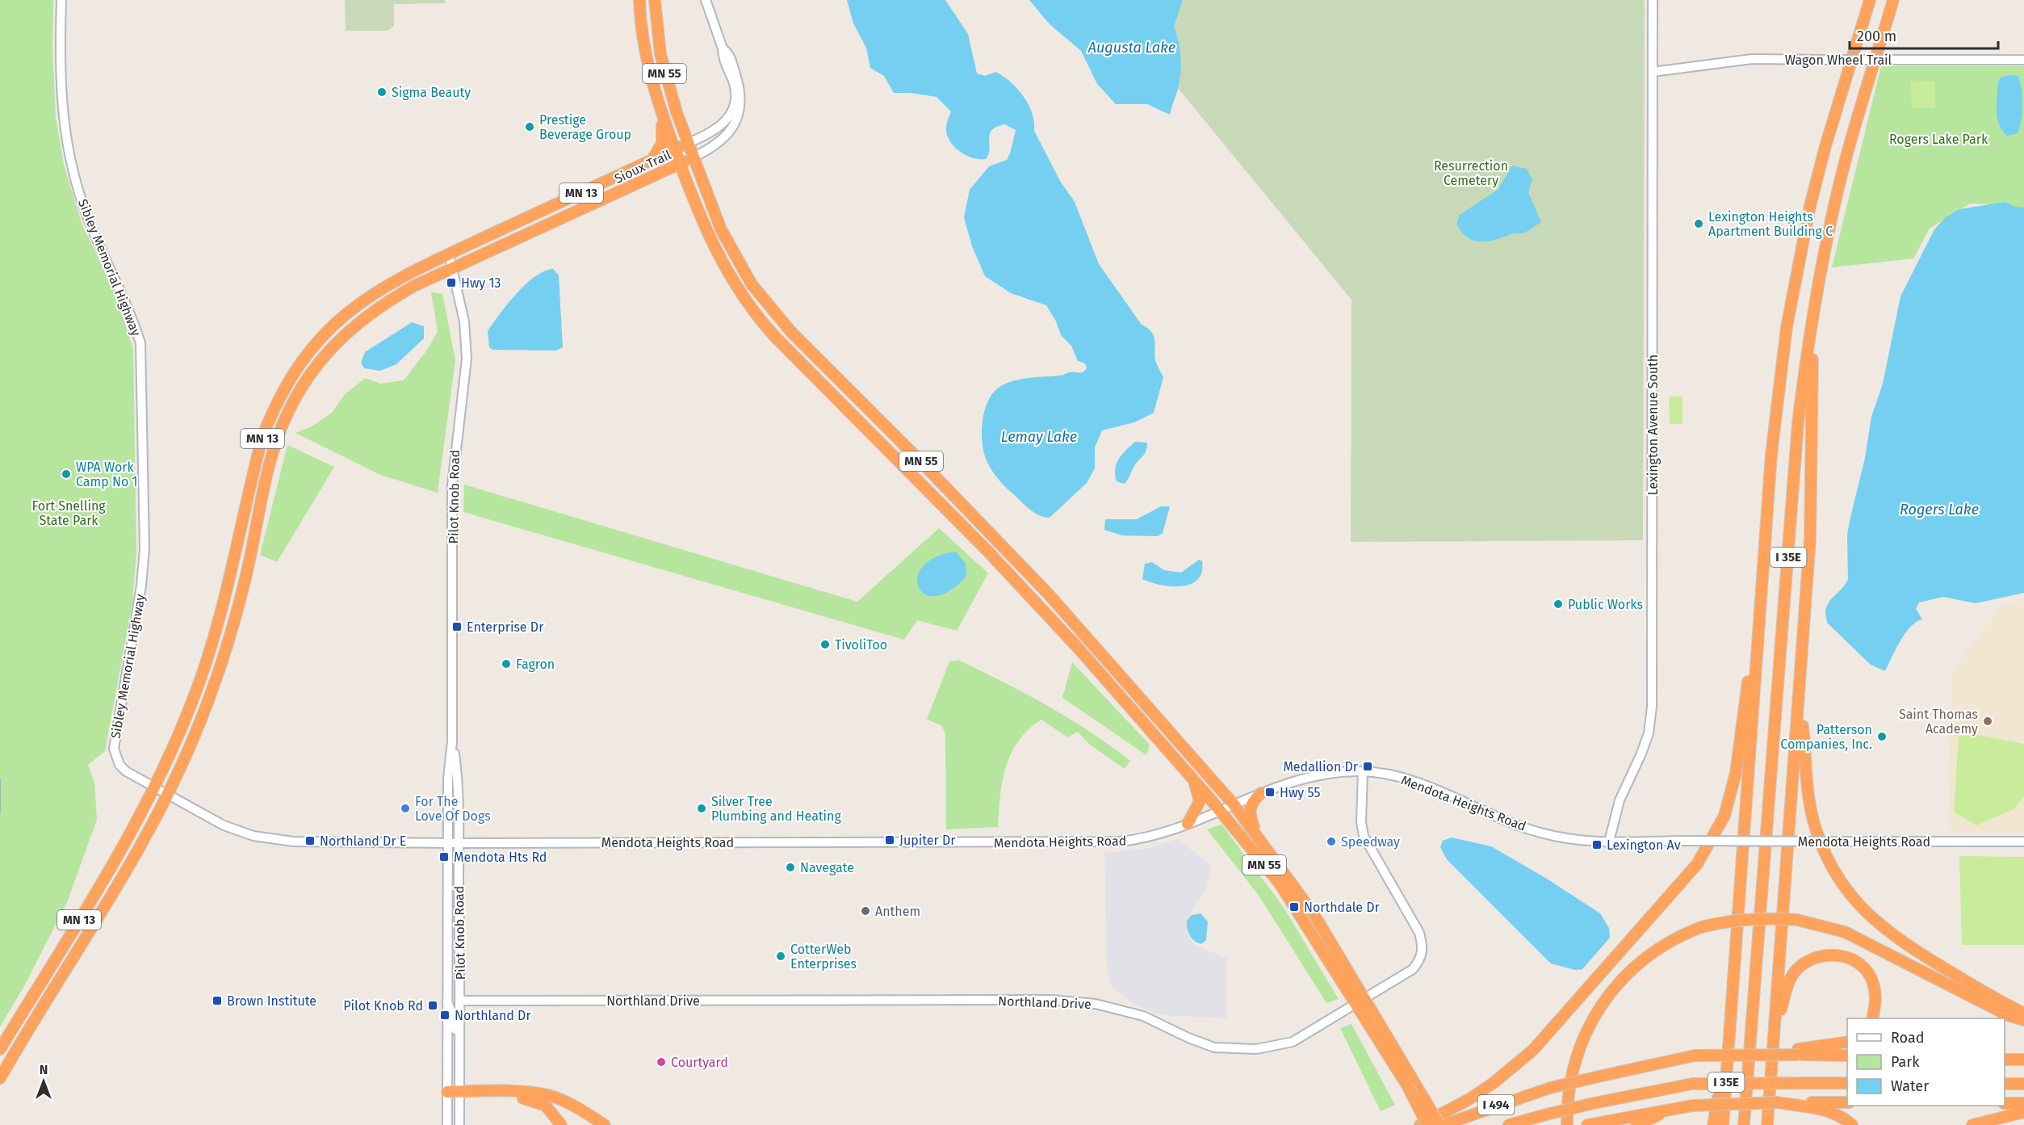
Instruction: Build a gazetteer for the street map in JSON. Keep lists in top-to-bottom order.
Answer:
{
  "streets": {
    "highway": [
      "MN 55",
      "Sioux Trail",
      "MN 13",
      "I 35E",
      "I 494"
    ],
    "street": [
      "Wagon Wheel Trail",
      "Sibley Memorial Highway",
      "Lexington Avenue South",
      "Pilot Knob Road",
      "Mendota Heights Road",
      "Northland Drive"
    ]
  },
  "crossings": [
    ["Wagon Wheel Trail", "Lexington Avenue South"],
    ["MN 55", "Sioux Trail"],
    ["MN 55", "Mendota Heights Road"],
    ["MN 55", "Northland Drive"],
    ["MN 55", "I 494"],
    ["Sioux Trail", "MN 13"],
    ["Sioux Trail", "Pilot Knob Road"],
    ["MN 13", "Pilot Knob Road"],
    ["MN 13", "Mendota Heights Road"],
    ["Sibley Memorial Highway", "Mendota Heights Road"],
    ["Lexington Avenue South", "Mendota Heights Road"],
    ["Pilot Knob Road", "Mendota Heights Road"],
    ["Pilot Knob Road", "Northland Drive"],
    ["Mendota Heights Road", "Northland Drive"]
  ],
  "water": ["Augusta Lake", "Lemay Lake", "Rogers Lake"],
  "parks": ["Rogers Lake Park", "Resurrection Cemetery", "Fort Snelling State Park"],
  "places": {
    "other": [
      "Sigma Beauty",
      "Prestige Beverage Group",
      "Lexington Heights Apartment Building C",
      "WPA Work Camp No 1",
      "Public Works",
      "TivoliToo",
      "Fagron",
      "Saint Thomas Academy",
      "Patterson Companies, Inc.",
      "For The Love Of Dogs",
      "Silver Tree Plumbing and Heating",
      "Speedway",
      "Navegate",
      "Anthem",
      "CotterWeb Enterprises",
      "Courtyard"
    ],
    "transit": [
      "Hwy 13",
      "Enterprise Dr",
      "Medallion Dr",
      "Hwy 55",
      "Jupiter Dr",
      "Northland Dr E",
      "Lexington Av",
      "Mendota Hts Rd",
      "Northdale Dr",
      "Brown Institute",
      "Pilot Knob Rd",
      "Northland Dr"
    ]
  },
  "legend": ["Road", "Park", "Water"],
  "scale_bar": "200 m",
  "north": "top"
}
